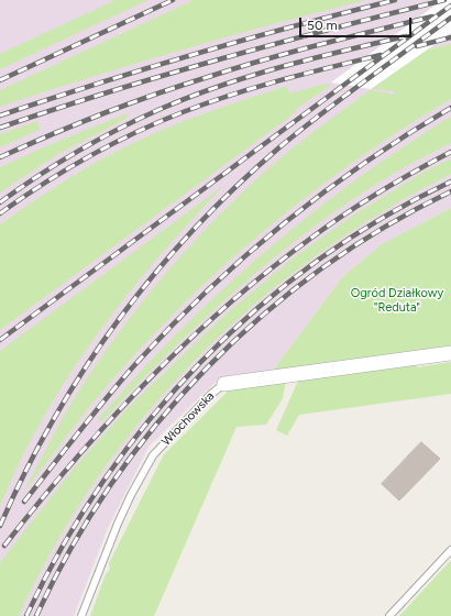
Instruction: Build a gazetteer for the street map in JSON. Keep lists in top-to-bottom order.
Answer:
{
  "streets": {
    "street": ["Włochowska"]
  },
  "parks": ["Ogród Działkowy \"Reduta\""],
  "scale_bar": "50 m"
}
